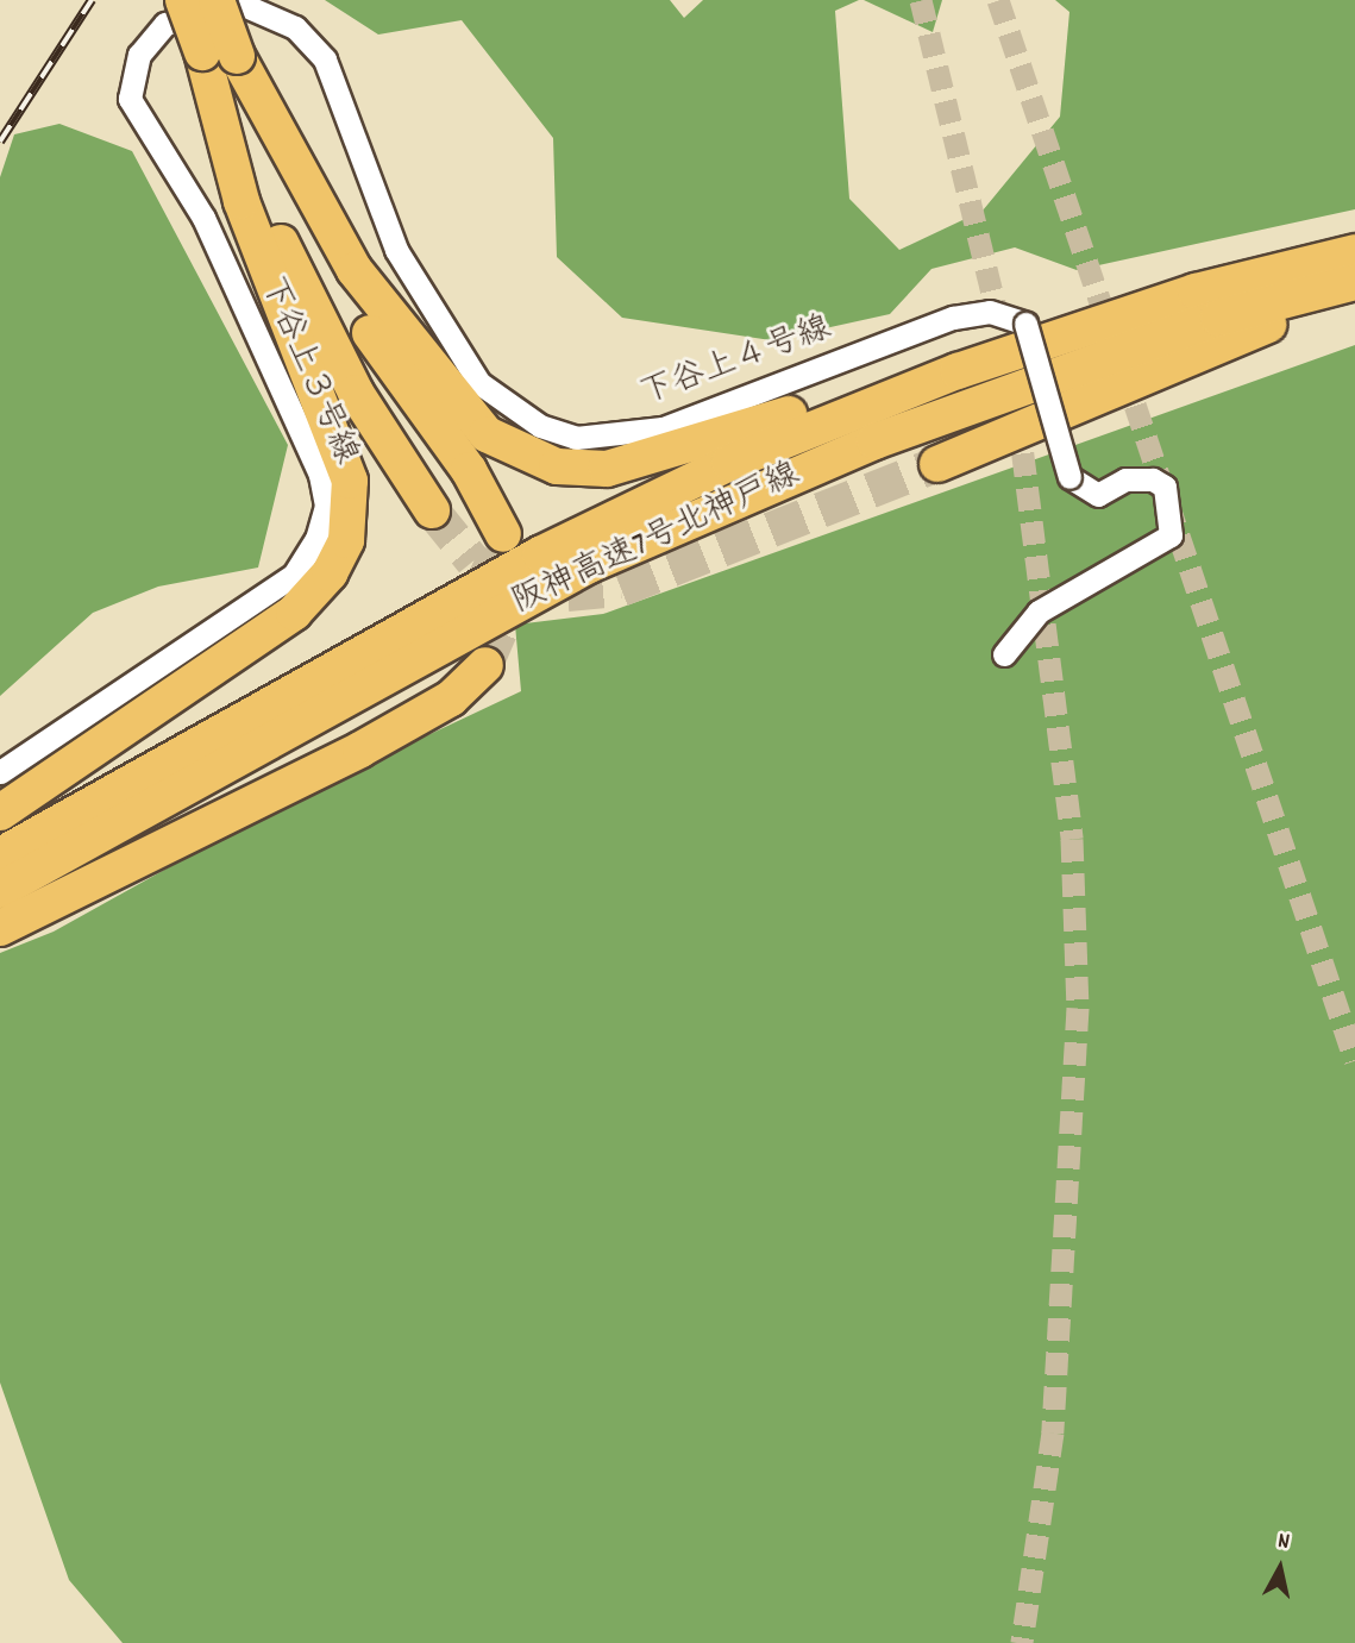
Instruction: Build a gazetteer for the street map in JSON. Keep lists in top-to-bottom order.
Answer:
{
  "streets": {
    "highway": ["阪神高速7号北神戸線"],
    "street": ["下谷上４号線", "下谷上３号線"]
  },
  "crossings": [
    ["下谷上４号線", "下谷上３号線"]
  ],
  "north": "top"
}
